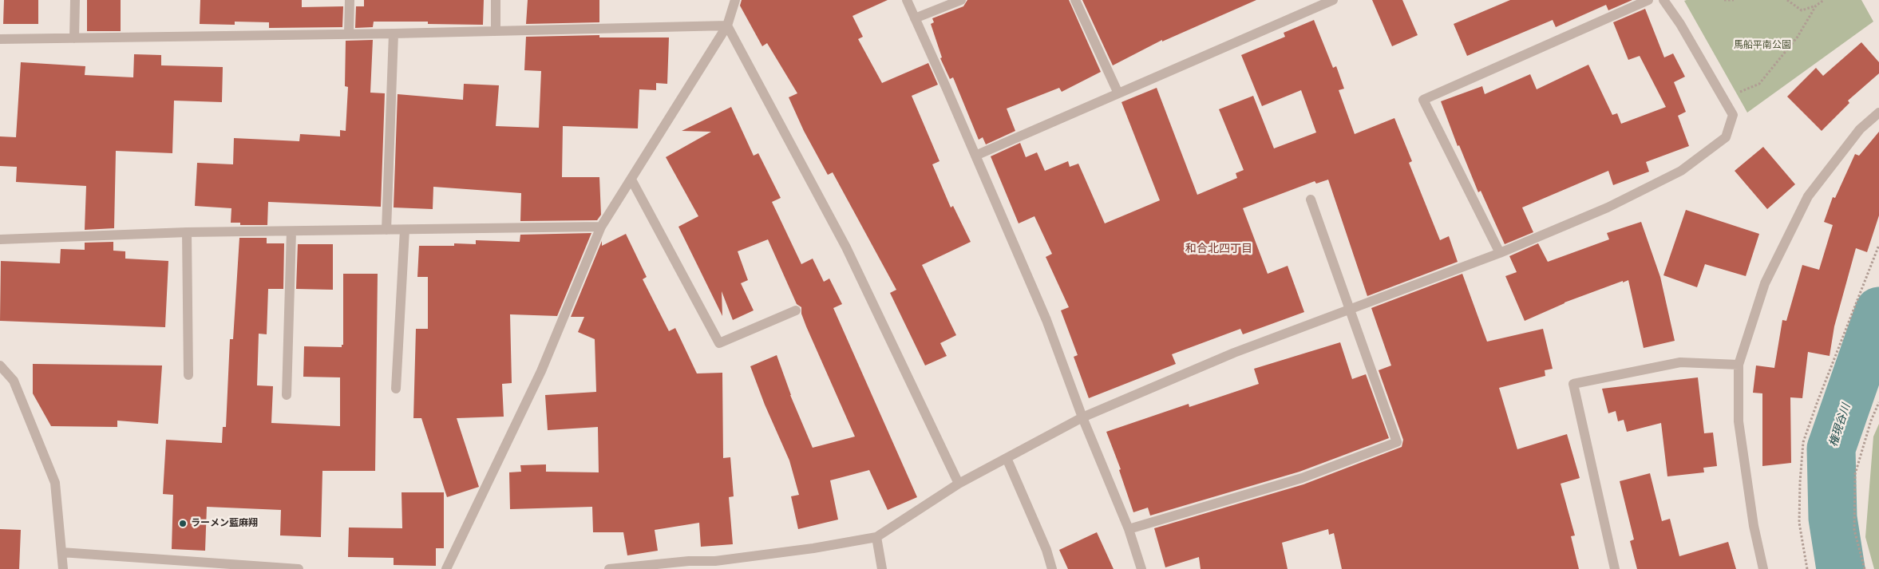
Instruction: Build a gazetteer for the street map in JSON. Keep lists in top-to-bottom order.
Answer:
{
  "districts": ["和合北四丁目"],
  "water": ["権現谷川"],
  "parks": ["馬船平南公園"],
  "places": ["ラーメン藍麻翔"]
}
